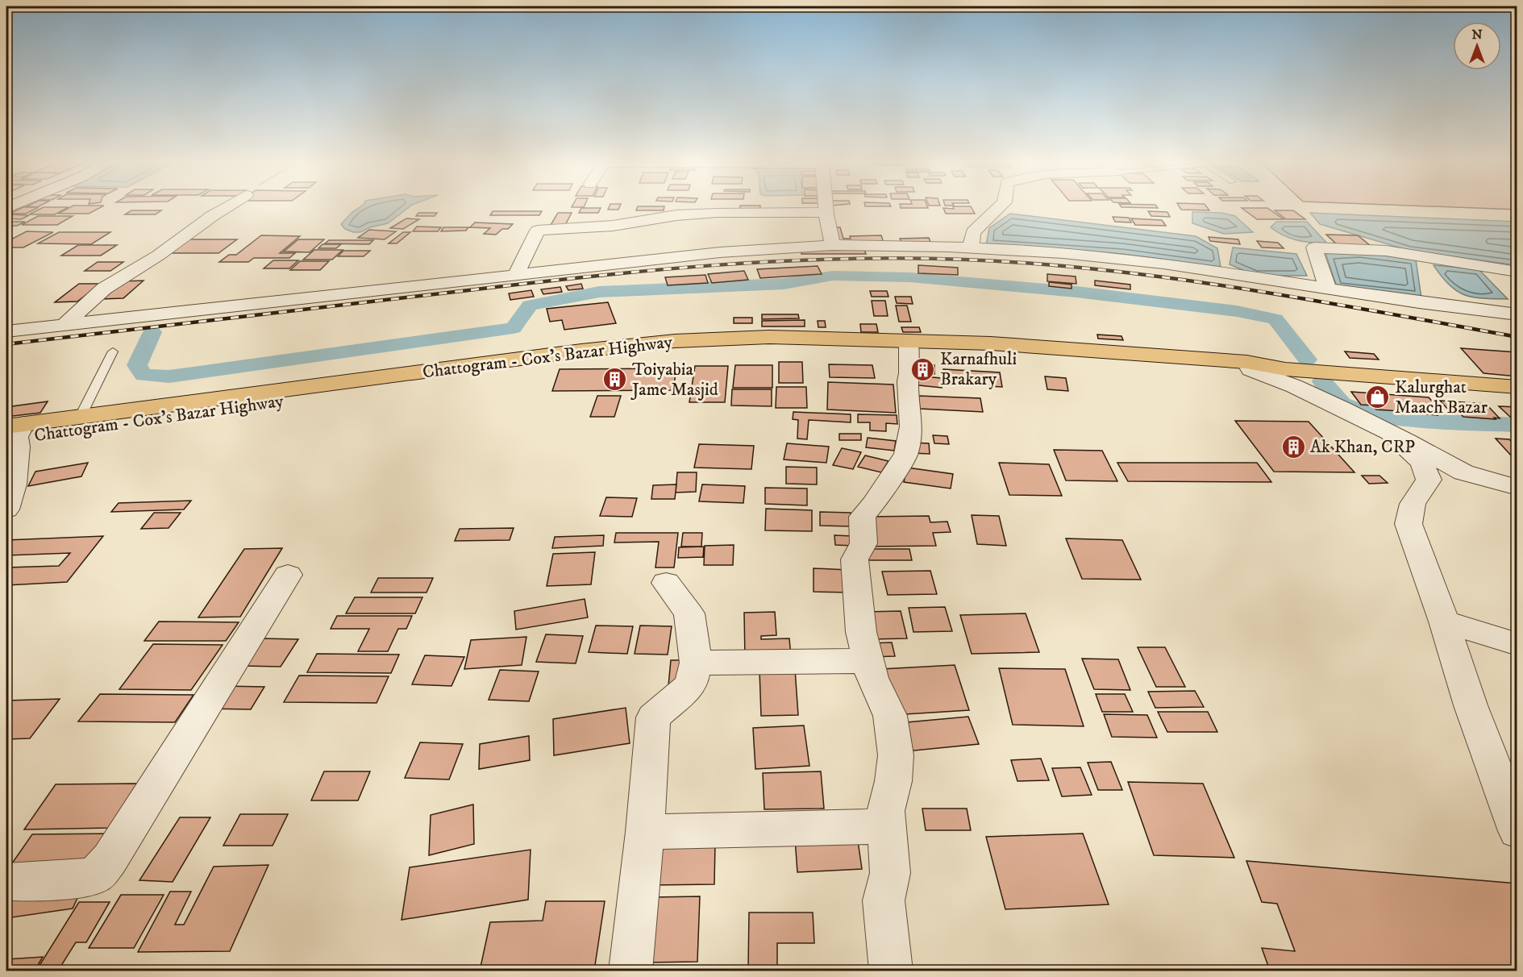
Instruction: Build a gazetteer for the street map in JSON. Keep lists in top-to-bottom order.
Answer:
{
  "streets": {
    "highway": ["Chattogram - Cox's Bazar Highway"]
  },
  "places": {
    "building": ["Karnafhuli Brakary", "Toiyabia Jame Masjid", "Ak Khan, CRP"],
    "shop": ["Kalurghat Maach Bazar"]
  },
  "north": "top"
}
